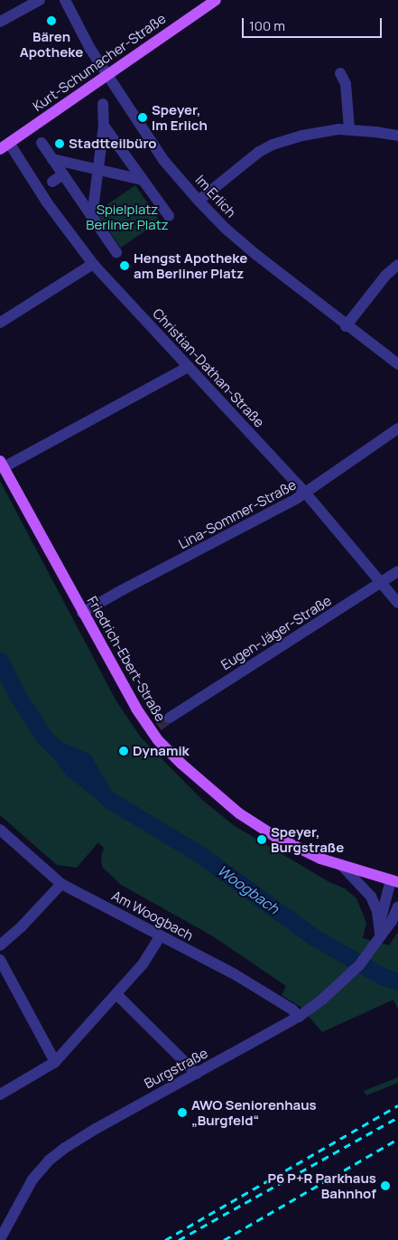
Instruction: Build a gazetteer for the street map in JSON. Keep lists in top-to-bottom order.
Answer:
{
  "streets": {
    "main road": ["Kurt-Schumacher-Straße", "Friedrich-Ebert-Straße"],
    "street": [
      "Im Erlich",
      "Christian-Dathan-Straße",
      "Lina-Sommer-Straße",
      "Eugen-Jäger-Straße",
      "Am Woogbach",
      "Burgstraße"
    ]
  },
  "crossings": [
    ["Kurt-Schumacher-Straße", "Im Erlich"],
    ["Kurt-Schumacher-Straße", "Christian-Dathan-Straße"],
    ["Christian-Dathan-Straße", "Lina-Sommer-Straße"],
    ["Christian-Dathan-Straße", "Eugen-Jäger-Straße"],
    ["Lina-Sommer-Straße", "Friedrich-Ebert-Straße"],
    ["Friedrich-Ebert-Straße", "Burgstraße"],
    ["Am Woogbach", "Burgstraße"]
  ],
  "water": ["Woogbach"],
  "parks": ["Spielplatz Berliner Platz"],
  "places": [
    "Bären Apotheke",
    "Speyer, Im Erlich",
    "Stadtteilbüro",
    "Hengst Apotheke am Berliner Platz",
    "Dynamik",
    "Speyer, Burgstraße",
    "AWO Seniorenhaus „Burgfeld“",
    "P6 P+R Parkhaus Bahnhof"
  ],
  "scale_bar": "100 m"
}
